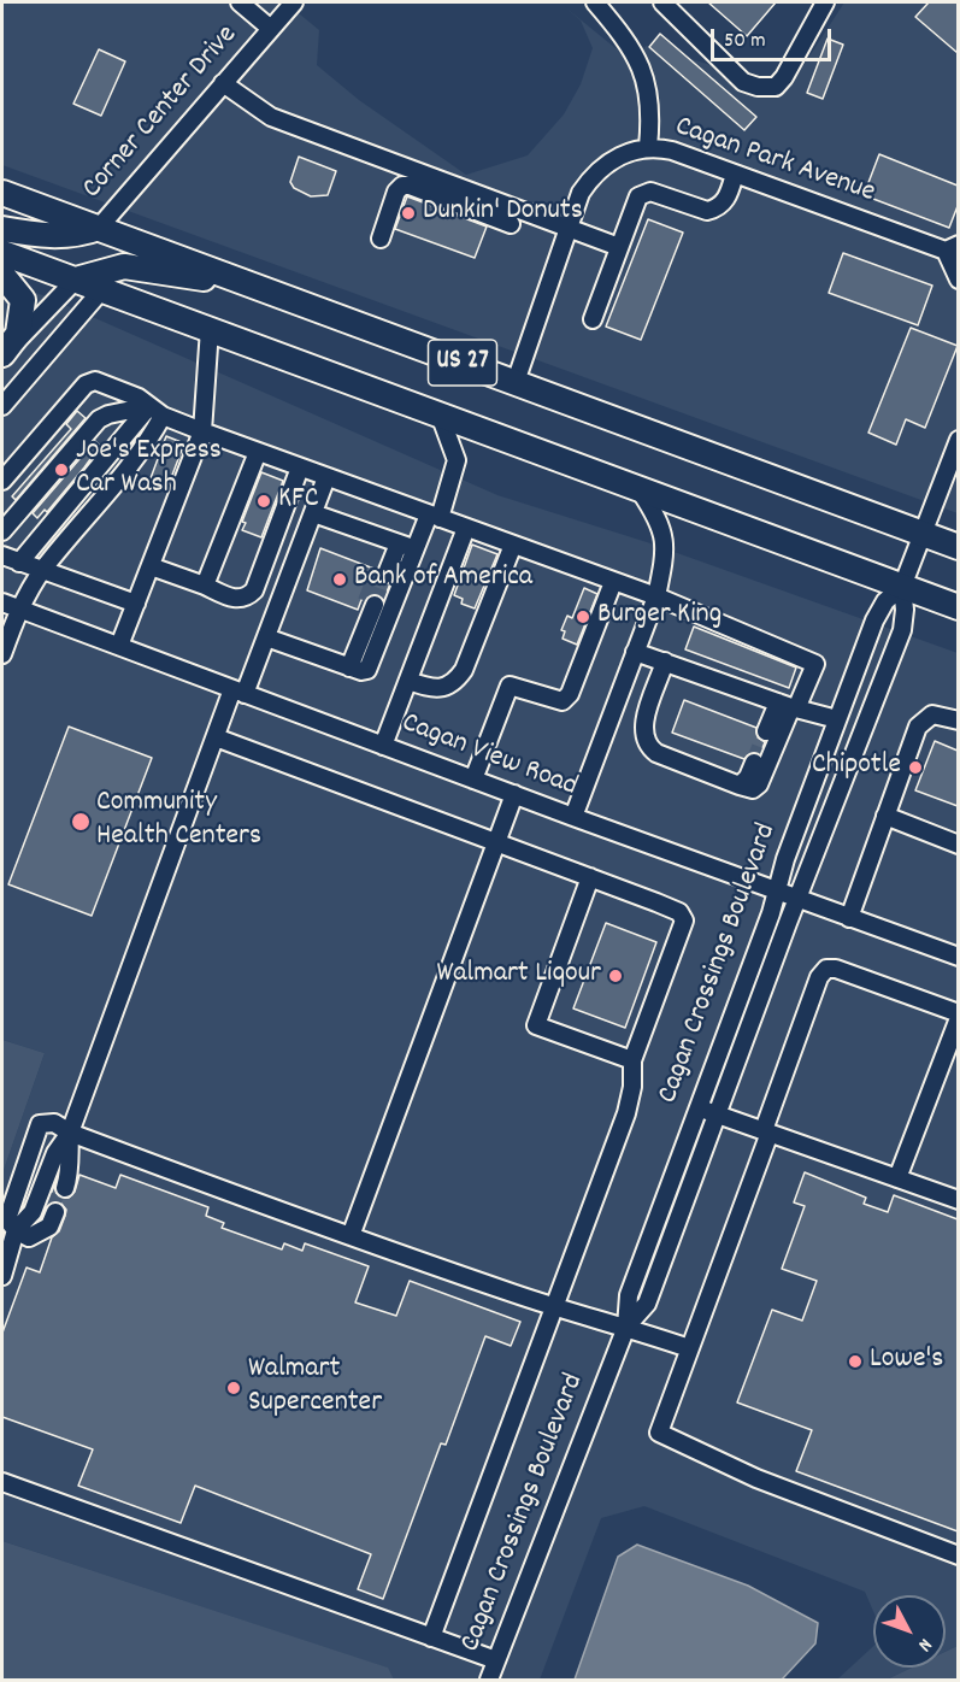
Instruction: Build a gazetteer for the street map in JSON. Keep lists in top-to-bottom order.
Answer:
{
  "streets": {
    "highway": ["US 27"],
    "street": [
      "Corner Center Drive",
      "Cagan Park Avenue",
      "Cagan View Road",
      "Cagan Crossings Boulevard"
    ]
  },
  "crossings": [
    ["Corner Center Drive", "US 27"],
    ["Cagan Park Avenue", "US 27"],
    ["US 27", "Cagan Crossings Boulevard"],
    ["Cagan View Road", "Cagan Crossings Boulevard"]
  ],
  "places": [
    "Dunkin' Donuts",
    "Joe's Express Car Wash",
    "KFC",
    "Bank of America",
    "Burger King",
    "Chipotle",
    "Community Health Centers",
    "Walmart Liqour",
    "Lowe's",
    "Walmart Supercenter"
  ],
  "scale_bar": "50 m",
  "north": "bottom right"
}
